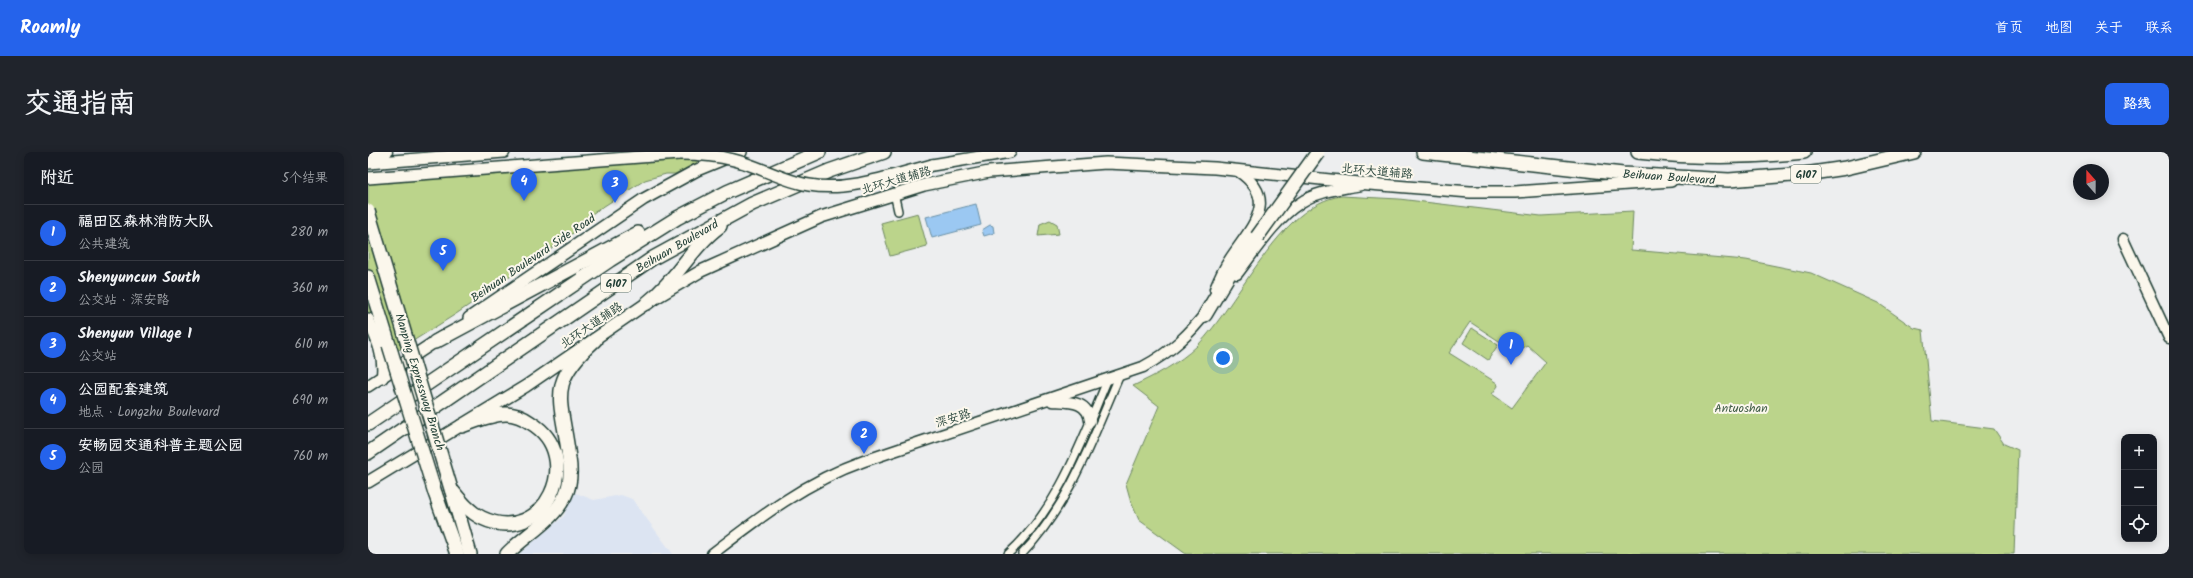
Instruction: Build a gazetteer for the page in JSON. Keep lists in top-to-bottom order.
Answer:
{
  "streets": {
    "highway": ["G107", "Beihuan Boulevard", "Nanping Expressway Branch"],
    "main road": ["北环大道辅路", "Beihuan Boulevard Side Road"],
    "street": ["深安路"]
  },
  "crossings": [
    ["北环大道辅路", "Beihuan Boulevard"]
  ],
  "parks": ["Antuoshan"],
  "north": "top",
  "page": {
    "header": "Roamly",
    "nav": [
      "首页",
      "地图",
      "关于",
      "联系"
    ],
    "title": "交通指南",
    "buttons": "路线",
    "heading": ["附近", "5个结果"],
    "pins": [
      "4",
      "3",
      "5",
      "1",
      "2"
    ],
    "list": [
      {
        "mark": "1",
        "name": "福田区森林消防大队",
        "note": "公共建筑",
        "value": "280 m"
      },
      {
        "mark": "2",
        "name": "Shenyuncun South",
        "note": "公交站 · 深安路",
        "value": "360 m"
      },
      {
        "mark": "3",
        "name": "Shenyun Village 1",
        "note": "公交站",
        "value": "610 m"
      },
      {
        "mark": "4",
        "name": "公园配套建筑",
        "note": "地点 · Longzhu Boulevard",
        "value": "690 m"
      },
      {
        "mark": "5",
        "name": "安畅园交通科普主题公园",
        "note": "公园",
        "value": "760 m"
      }
    ],
    "map_buttons": ["+", "−"]
  }
}
